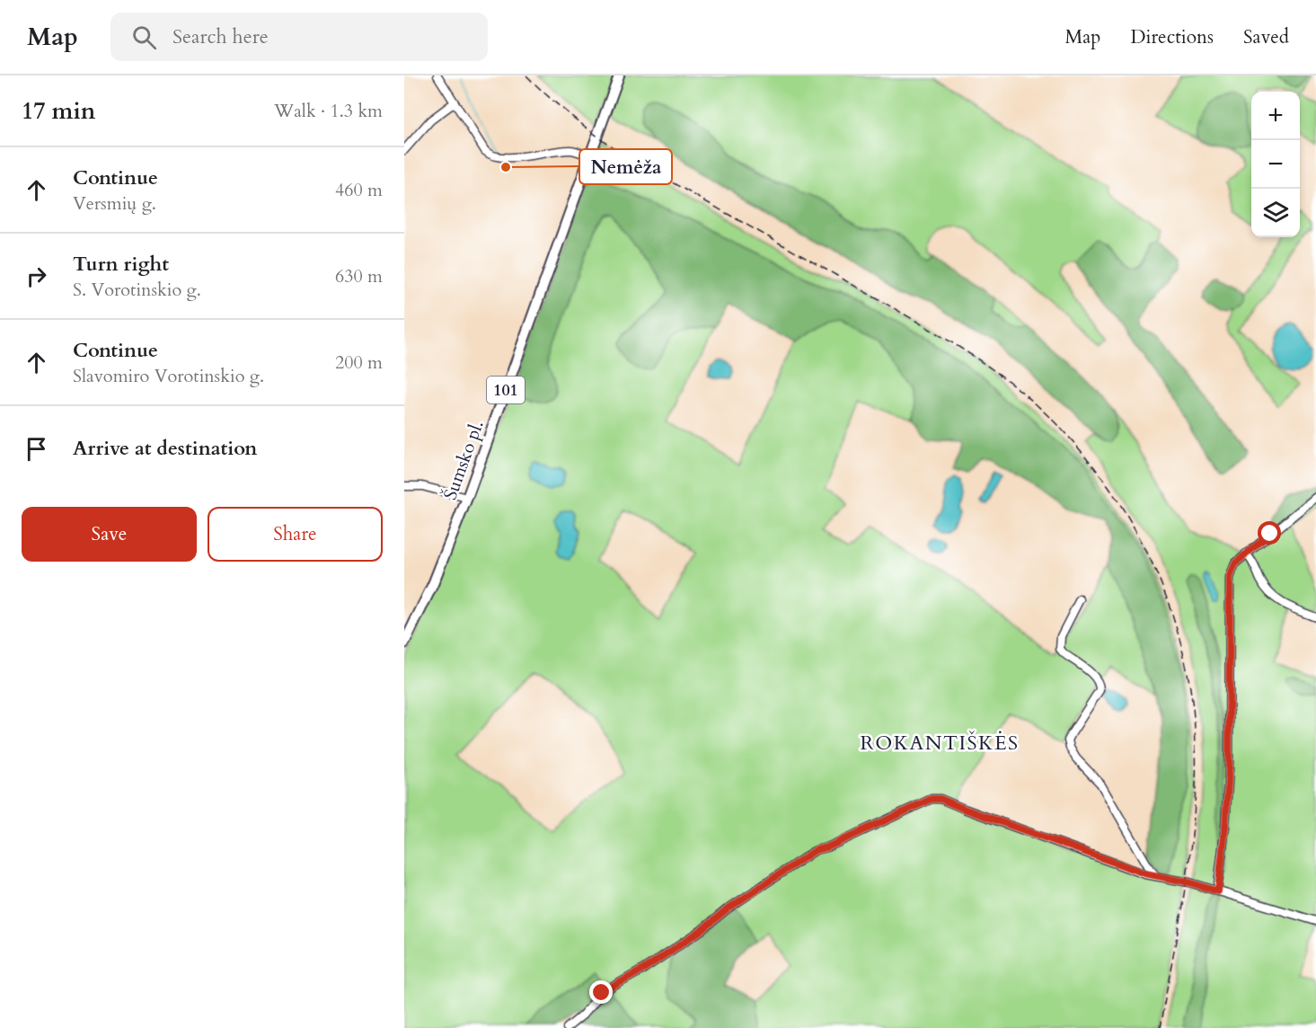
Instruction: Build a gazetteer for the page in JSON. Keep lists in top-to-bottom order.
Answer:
{
  "streets": {
    "main road": ["101", "Šumsko pl."]
  },
  "districts": ["ROKANTIŠKĖS"],
  "places": ["Nemėža"],
  "page": {
    "header": "Map",
    "search": "Search here",
    "nav": ["Map", "Directions", "Saved"],
    "heading": ["17 min", "Walk · 1.3 km"],
    "map_buttons": ["+", "−"],
    "list": [
      ["Continue", "Versmių g.", "460 m"],
      ["Turn right", "S. Vorotinskio g.", "630 m"],
      ["Continue", "Slavomiro Vorotinskio g.", "200 m"],
      "Arrive at destination"
    ],
    "buttons": ["Save", "Share"]
  }
}
